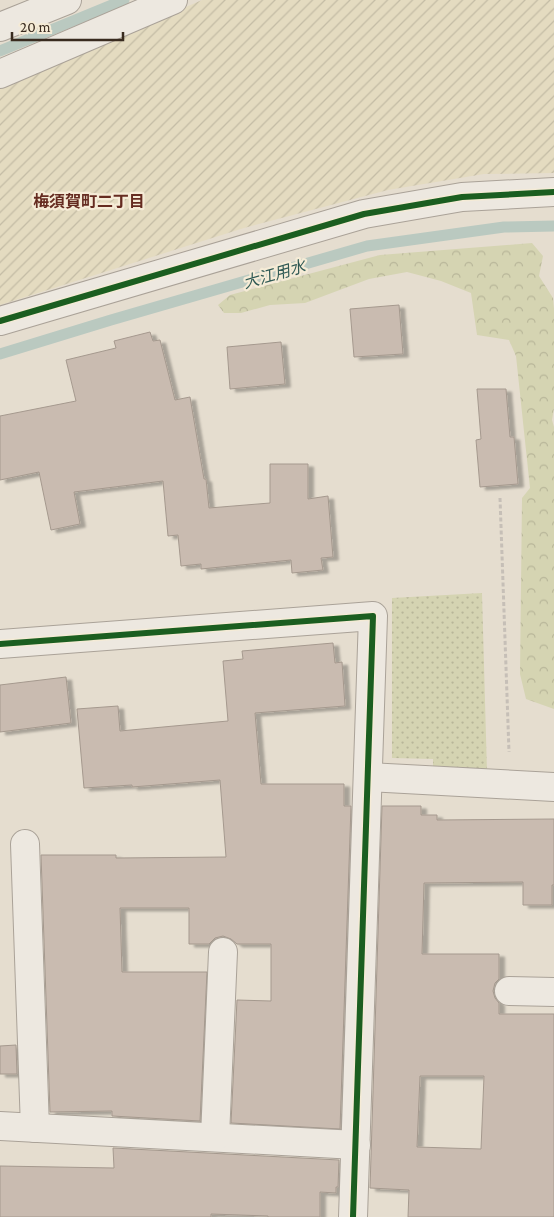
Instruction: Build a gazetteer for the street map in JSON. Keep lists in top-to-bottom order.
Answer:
{
  "districts": ["梅須賀町二丁目"],
  "water": ["大江用水"],
  "scale_bar": "20 m"
}
